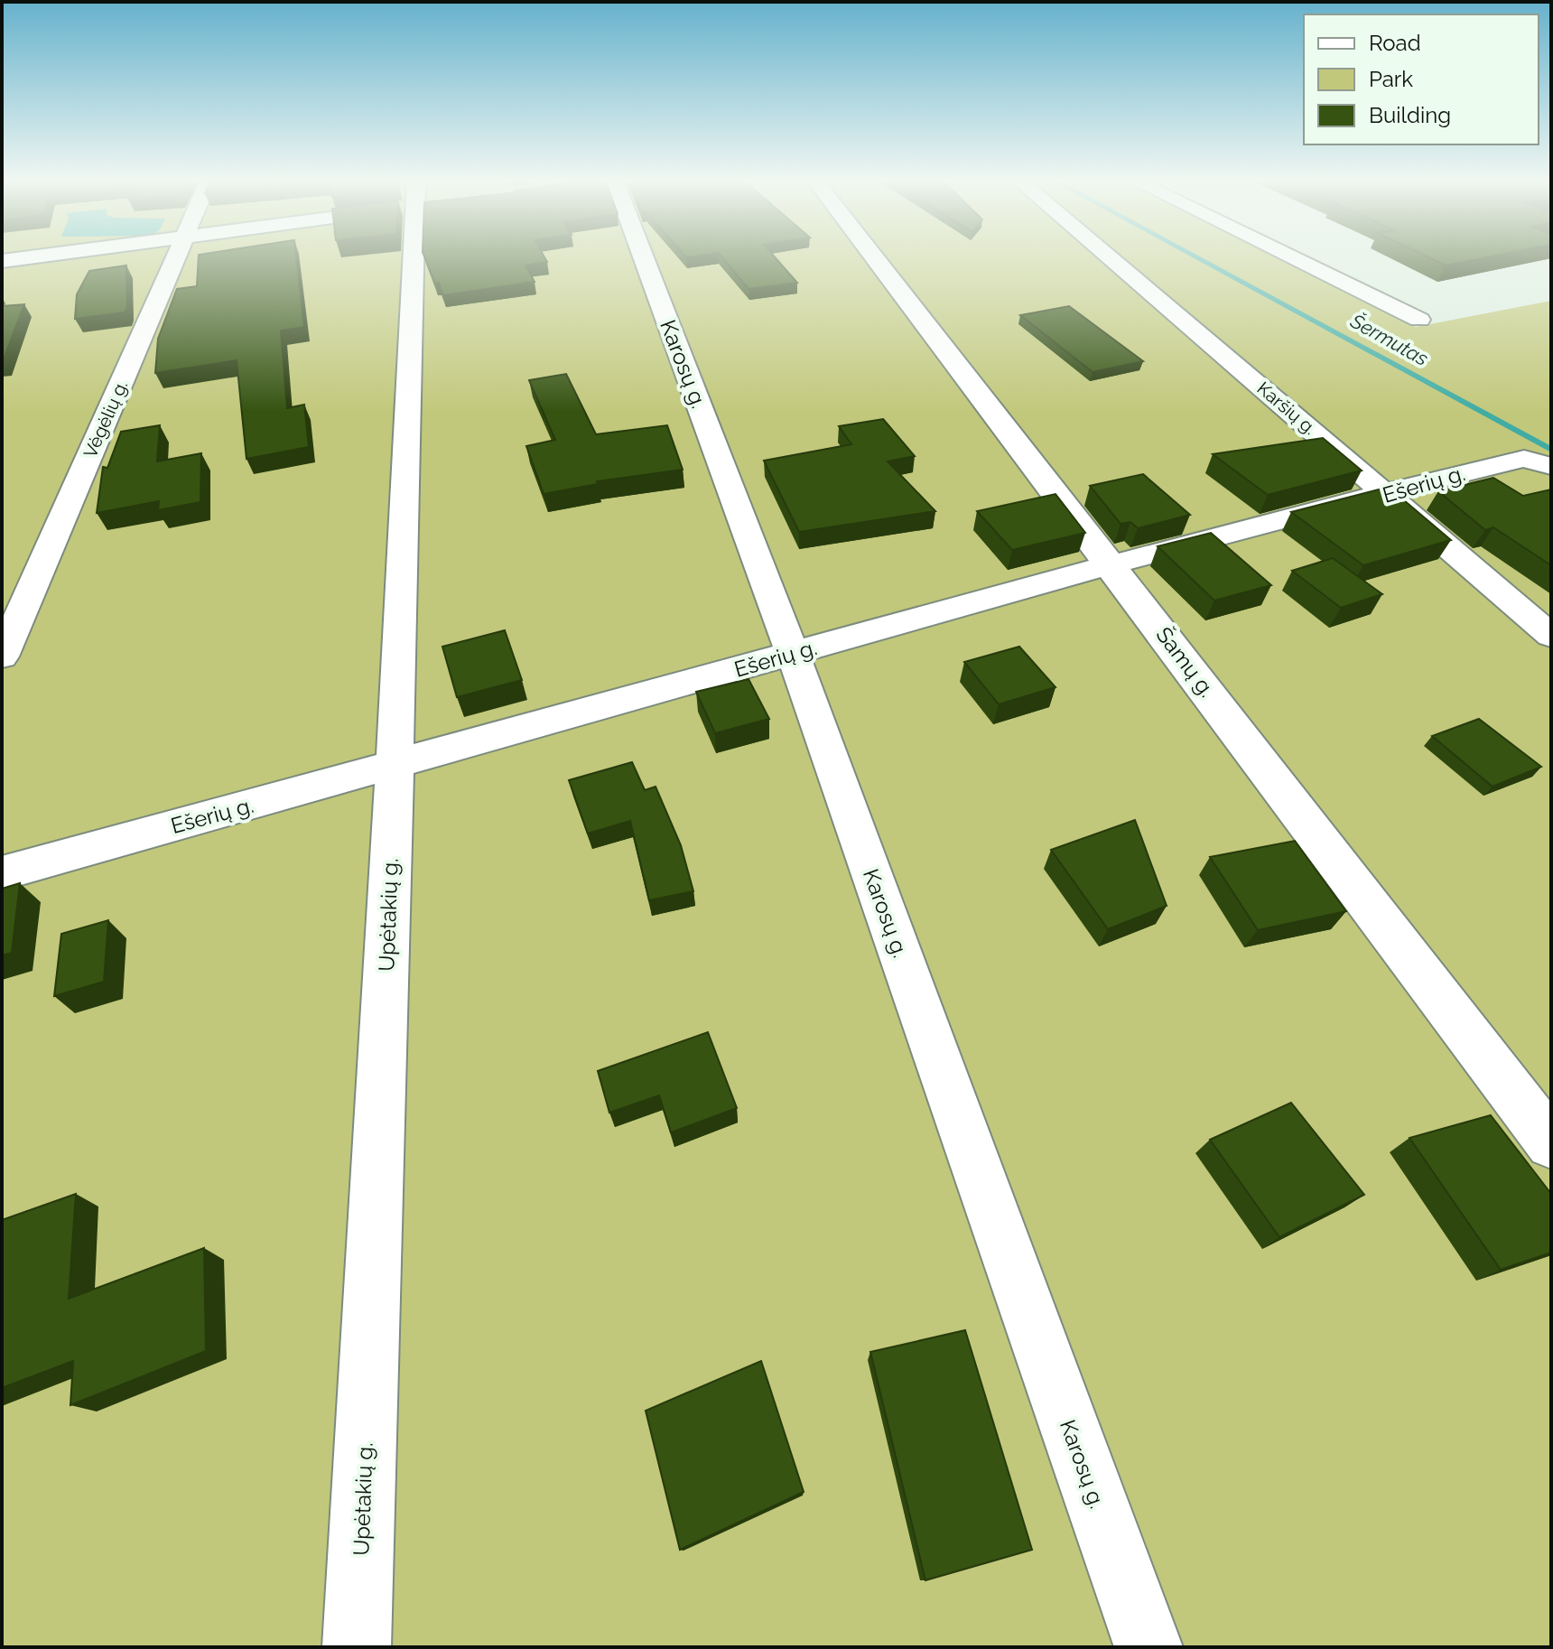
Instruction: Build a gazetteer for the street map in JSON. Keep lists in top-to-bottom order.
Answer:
{
  "streets": {
    "street": [
      "Karosų g.",
      "Karšių g.",
      "Vėgėlių g.",
      "Ešerių g.",
      "Šamų g.",
      "Upėtakių g."
    ]
  },
  "crossings": [
    ["Karosų g.", "Ešerių g."],
    ["Karšių g.", "Ešerių g."],
    ["Ešerių g.", "Šamų g."],
    ["Ešerių g.", "Upėtakių g."]
  ],
  "water": ["Šermutas"],
  "legend": ["Road", "Park", "Building"]
}
